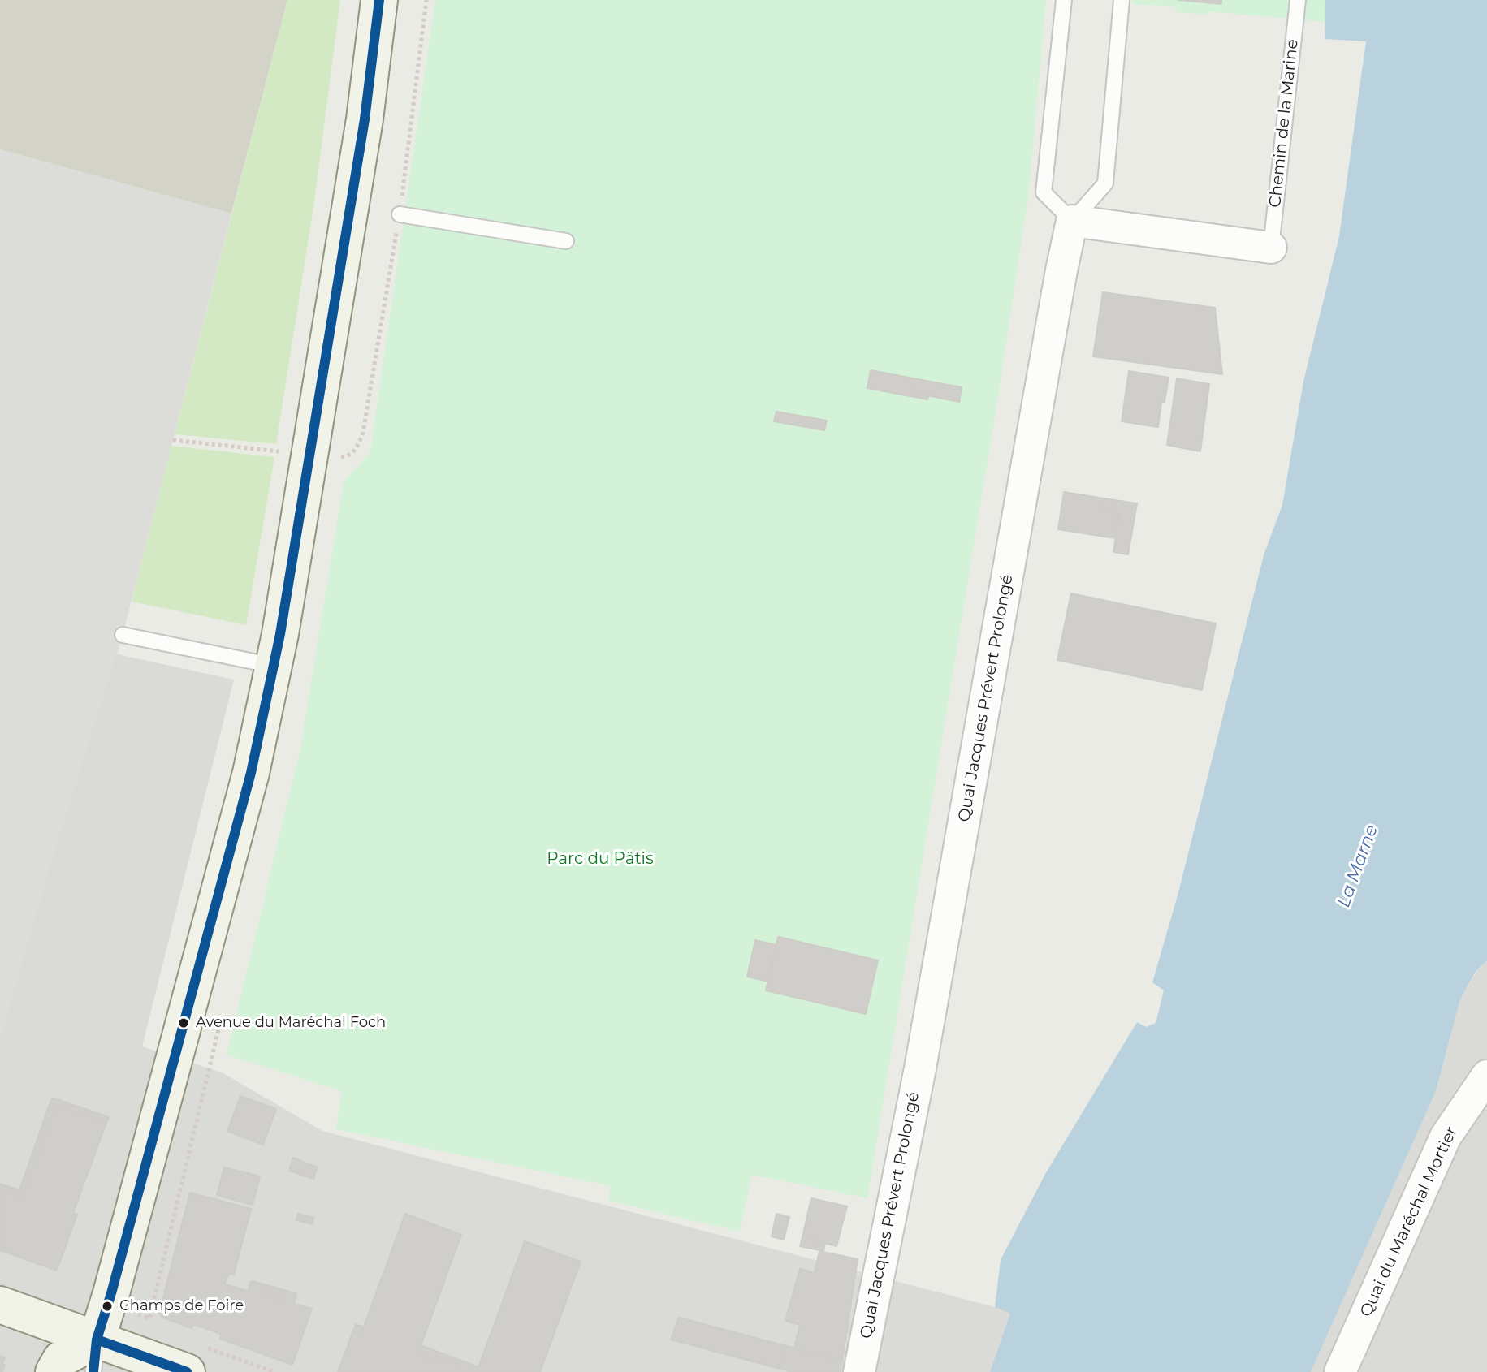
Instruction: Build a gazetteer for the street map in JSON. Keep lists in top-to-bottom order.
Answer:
{
  "streets": {
    "street": ["Quai Jacques Prévert Prolongé", "Quai du Maréchal Mortier"],
    "lane": ["Chemin de la Marine"]
  },
  "water": ["La Marne"],
  "parks": ["Parc du Pâtis"],
  "places": ["Avenue du Maréchal Foch", "Champs de Foire"]
}
